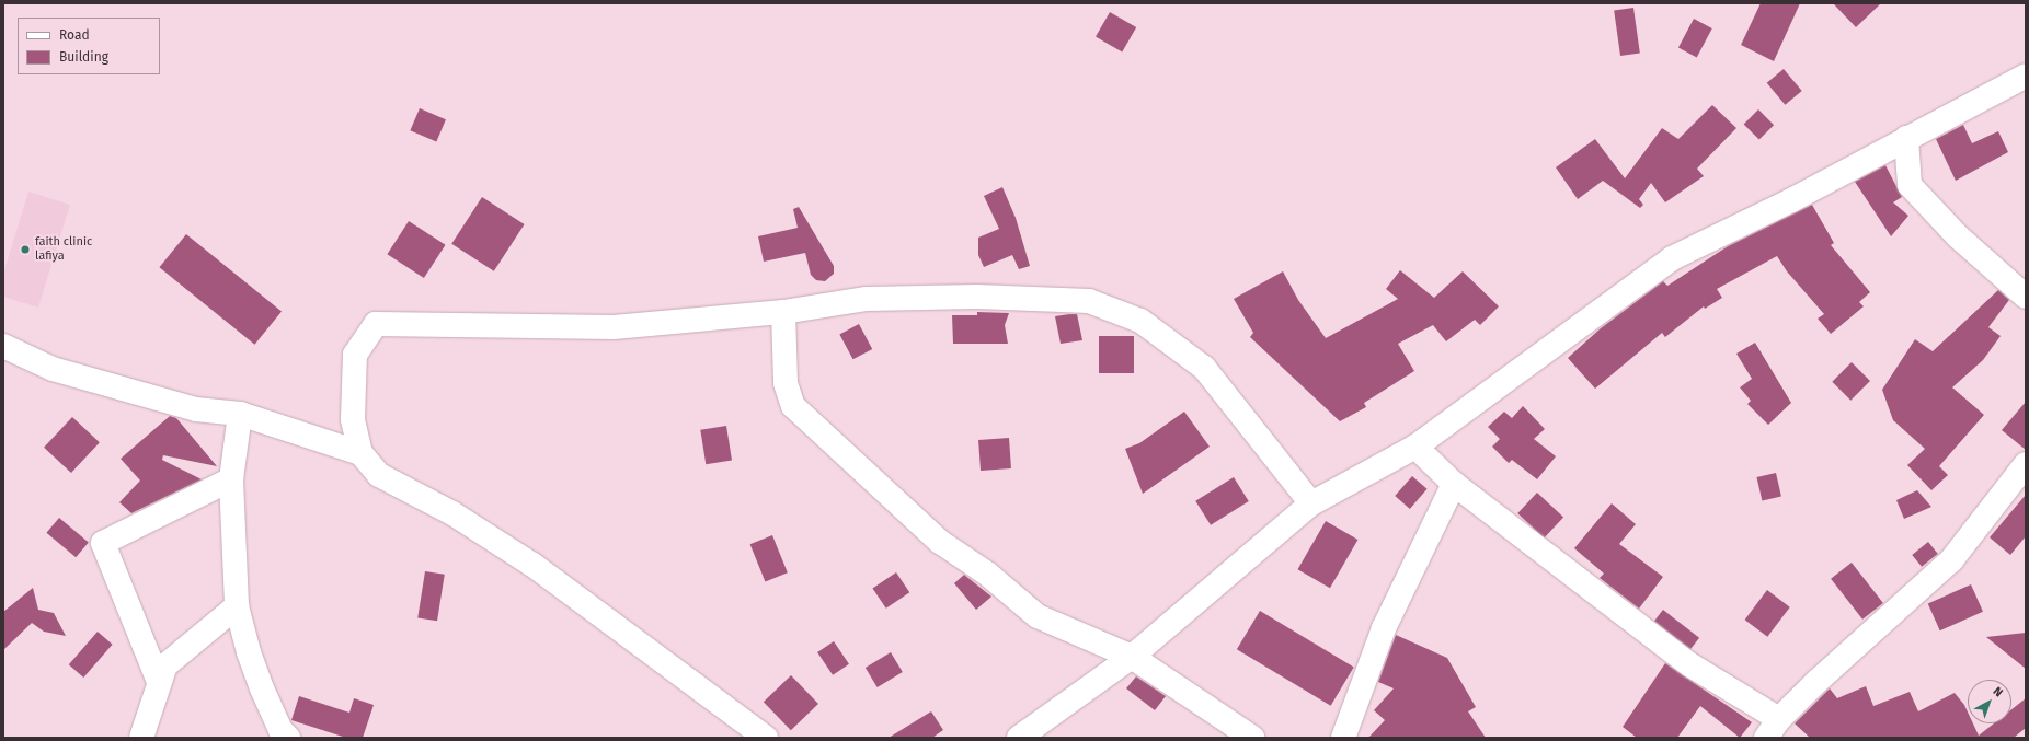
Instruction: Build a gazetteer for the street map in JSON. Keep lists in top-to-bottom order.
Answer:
{
  "places": ["faith clinic lafiya"],
  "legend": ["Road", "Building"],
  "north": "top right"
}
